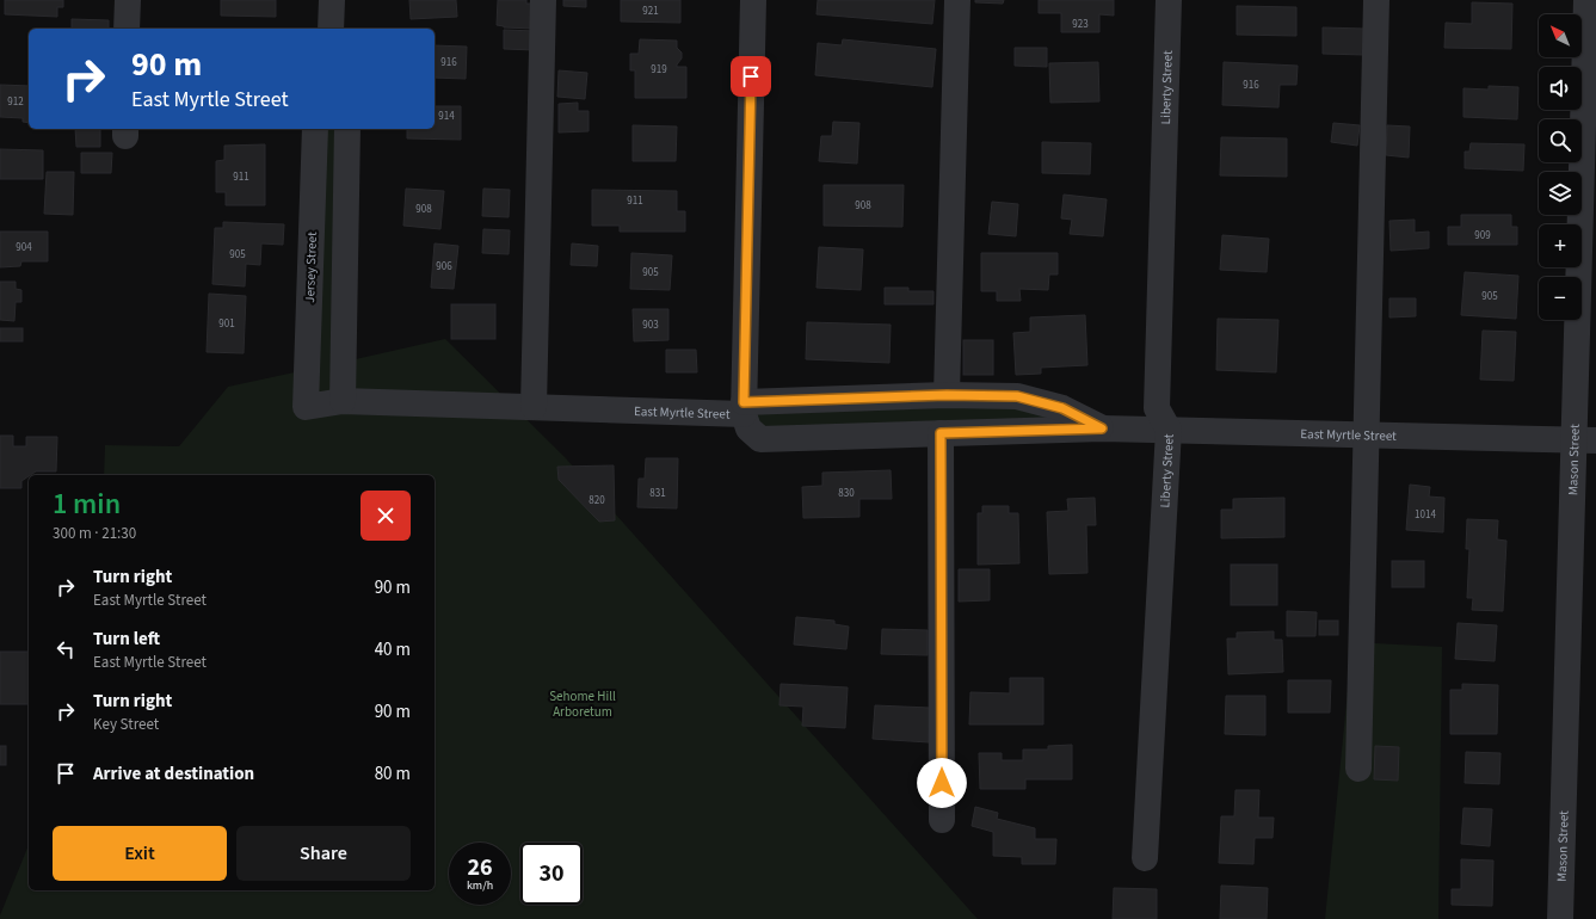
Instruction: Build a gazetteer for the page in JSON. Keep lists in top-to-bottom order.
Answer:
{
  "streets": {
    "street": [
      "Liberty Street",
      "Jersey Street",
      "East Myrtle Street",
      "Mason Street"
    ]
  },
  "crossings": [
    ["Liberty Street", "East Myrtle Street"],
    ["Jersey Street", "East Myrtle Street"],
    ["East Myrtle Street", "Mason Street"]
  ],
  "parks": ["Sehome Hill Arboretum"],
  "house_numbers": [
    "921",
    "923",
    "916",
    "919",
    "916",
    "912",
    "914",
    "911",
    "911",
    "908",
    "908",
    "909",
    "904",
    "905",
    "906",
    "905",
    "905",
    "901",
    "903",
    "831",
    "830",
    "820",
    "1014"
  ],
  "north": "top left",
  "page": {
    "map_buttons": ["+", "−"],
    "turn": ["90 m", "East Myrtle Street"],
    "heading": ["1 min", "300 m · 21:30"],
    "list": [
      {
        "name": "Turn right",
        "note": "East Myrtle Street",
        "value": "90 m"
      },
      {
        "name": "Turn left",
        "note": "East Myrtle Street",
        "value": "40 m"
      },
      {
        "name": "Turn right",
        "note": "Key Street",
        "value": "90 m"
      },
      {
        "name": "Arrive at destination",
        "value": "80 m"
      }
    ],
    "buttons": ["Exit", "Share"],
    "speed": "26 km/h",
    "limit": "30"
  }
}
